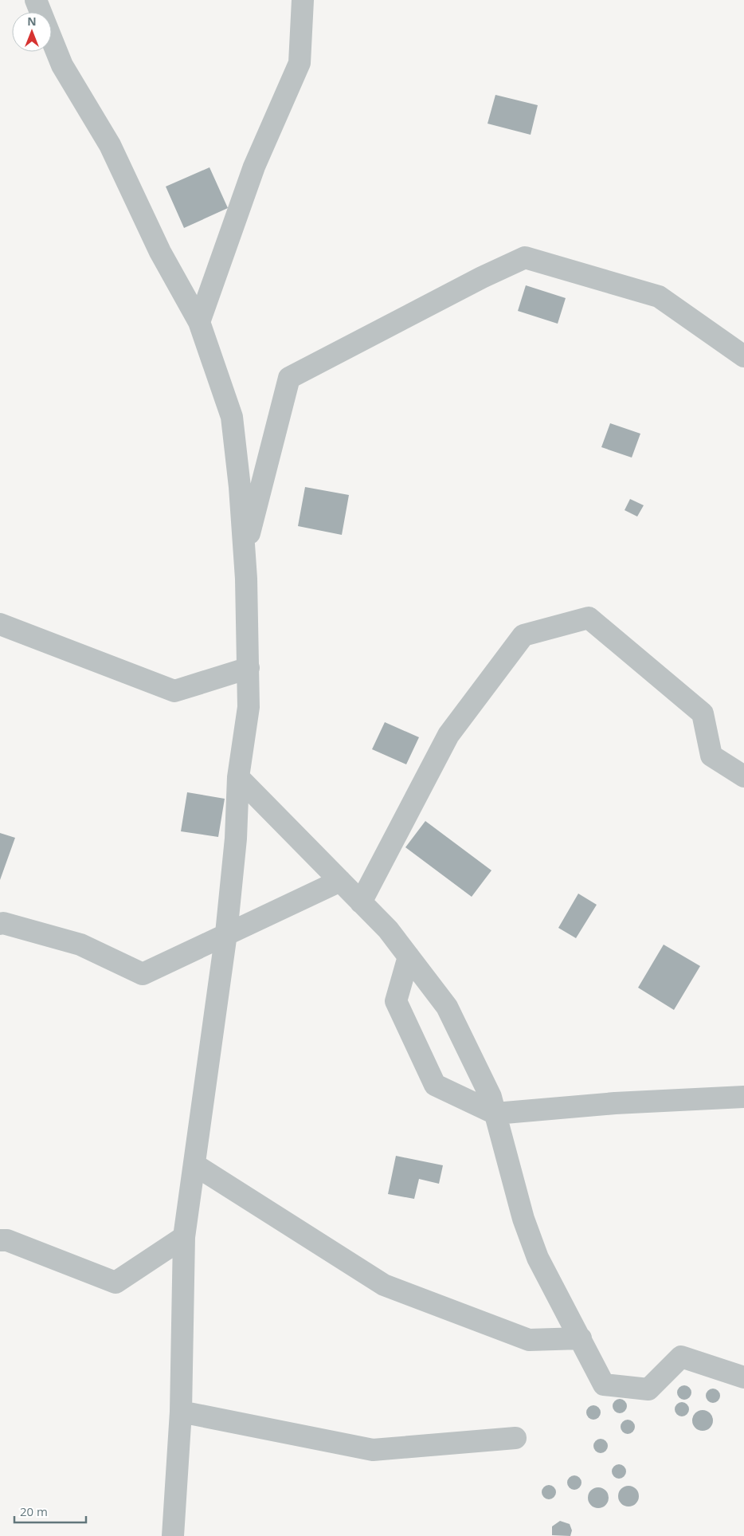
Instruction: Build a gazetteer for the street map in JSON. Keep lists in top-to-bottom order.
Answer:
{
  "scale_bar": "20 m",
  "north": "top"
}
